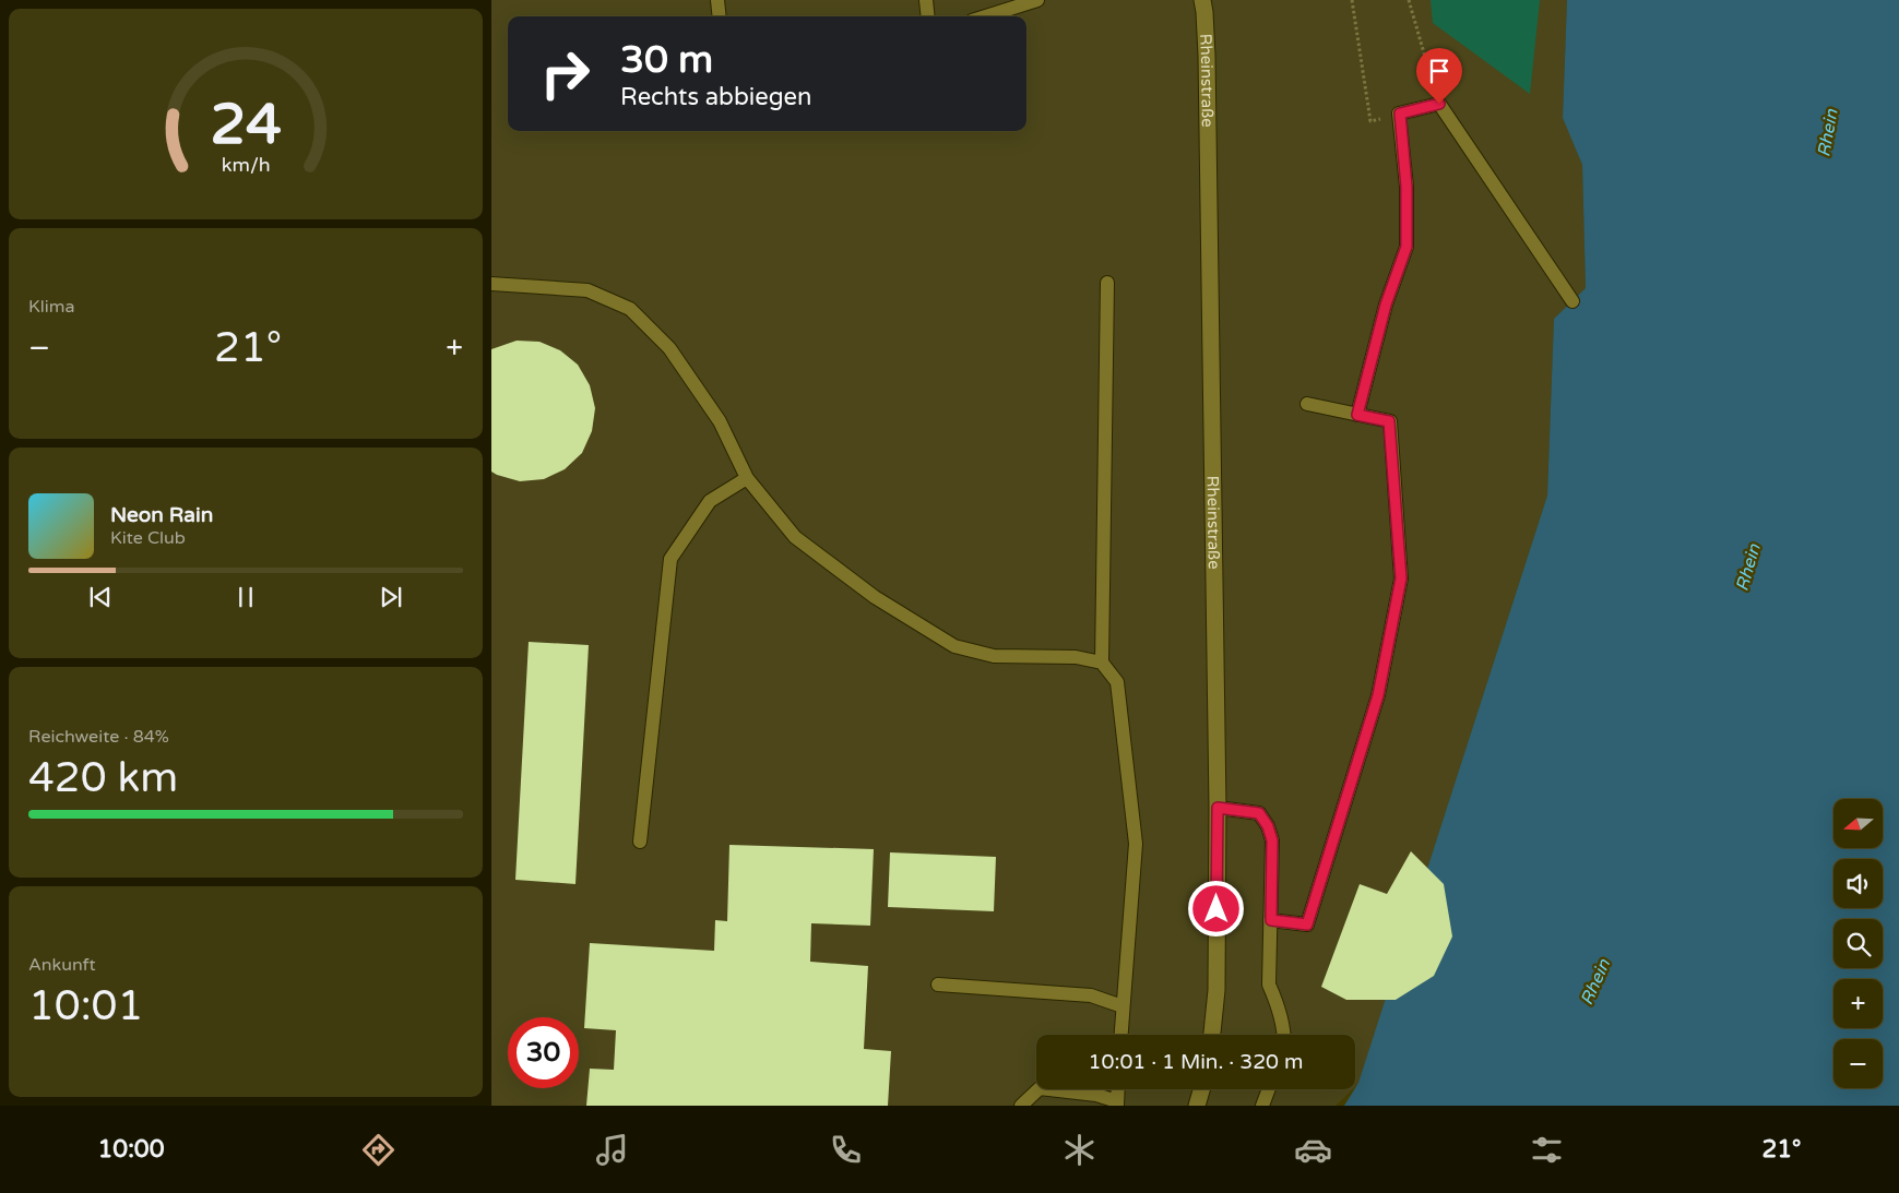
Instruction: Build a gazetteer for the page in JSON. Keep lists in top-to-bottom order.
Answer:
{
  "streets": {
    "street": ["Rheinstraße"]
  },
  "water": ["Rhein"],
  "north": "left",
  "page": {
    "turn": ["30 m", "Rechts abbiegen"],
    "tile": [
      "Klima",
      ["Reichweite · 84%", "420 km"],
      ["Ankunft", "10:01"]
    ],
    "heat": ["−", "21°", "+"],
    "song": ["Neon Rain", "Kite Club"],
    "map_buttons": ["+", "−"],
    "limit": "30",
    "trip": "10:01 · 1 Min. · 320 m",
    "tabs": ["10:00", "21°"],
    "gauge": ["24", "km/h"]
  }
}
